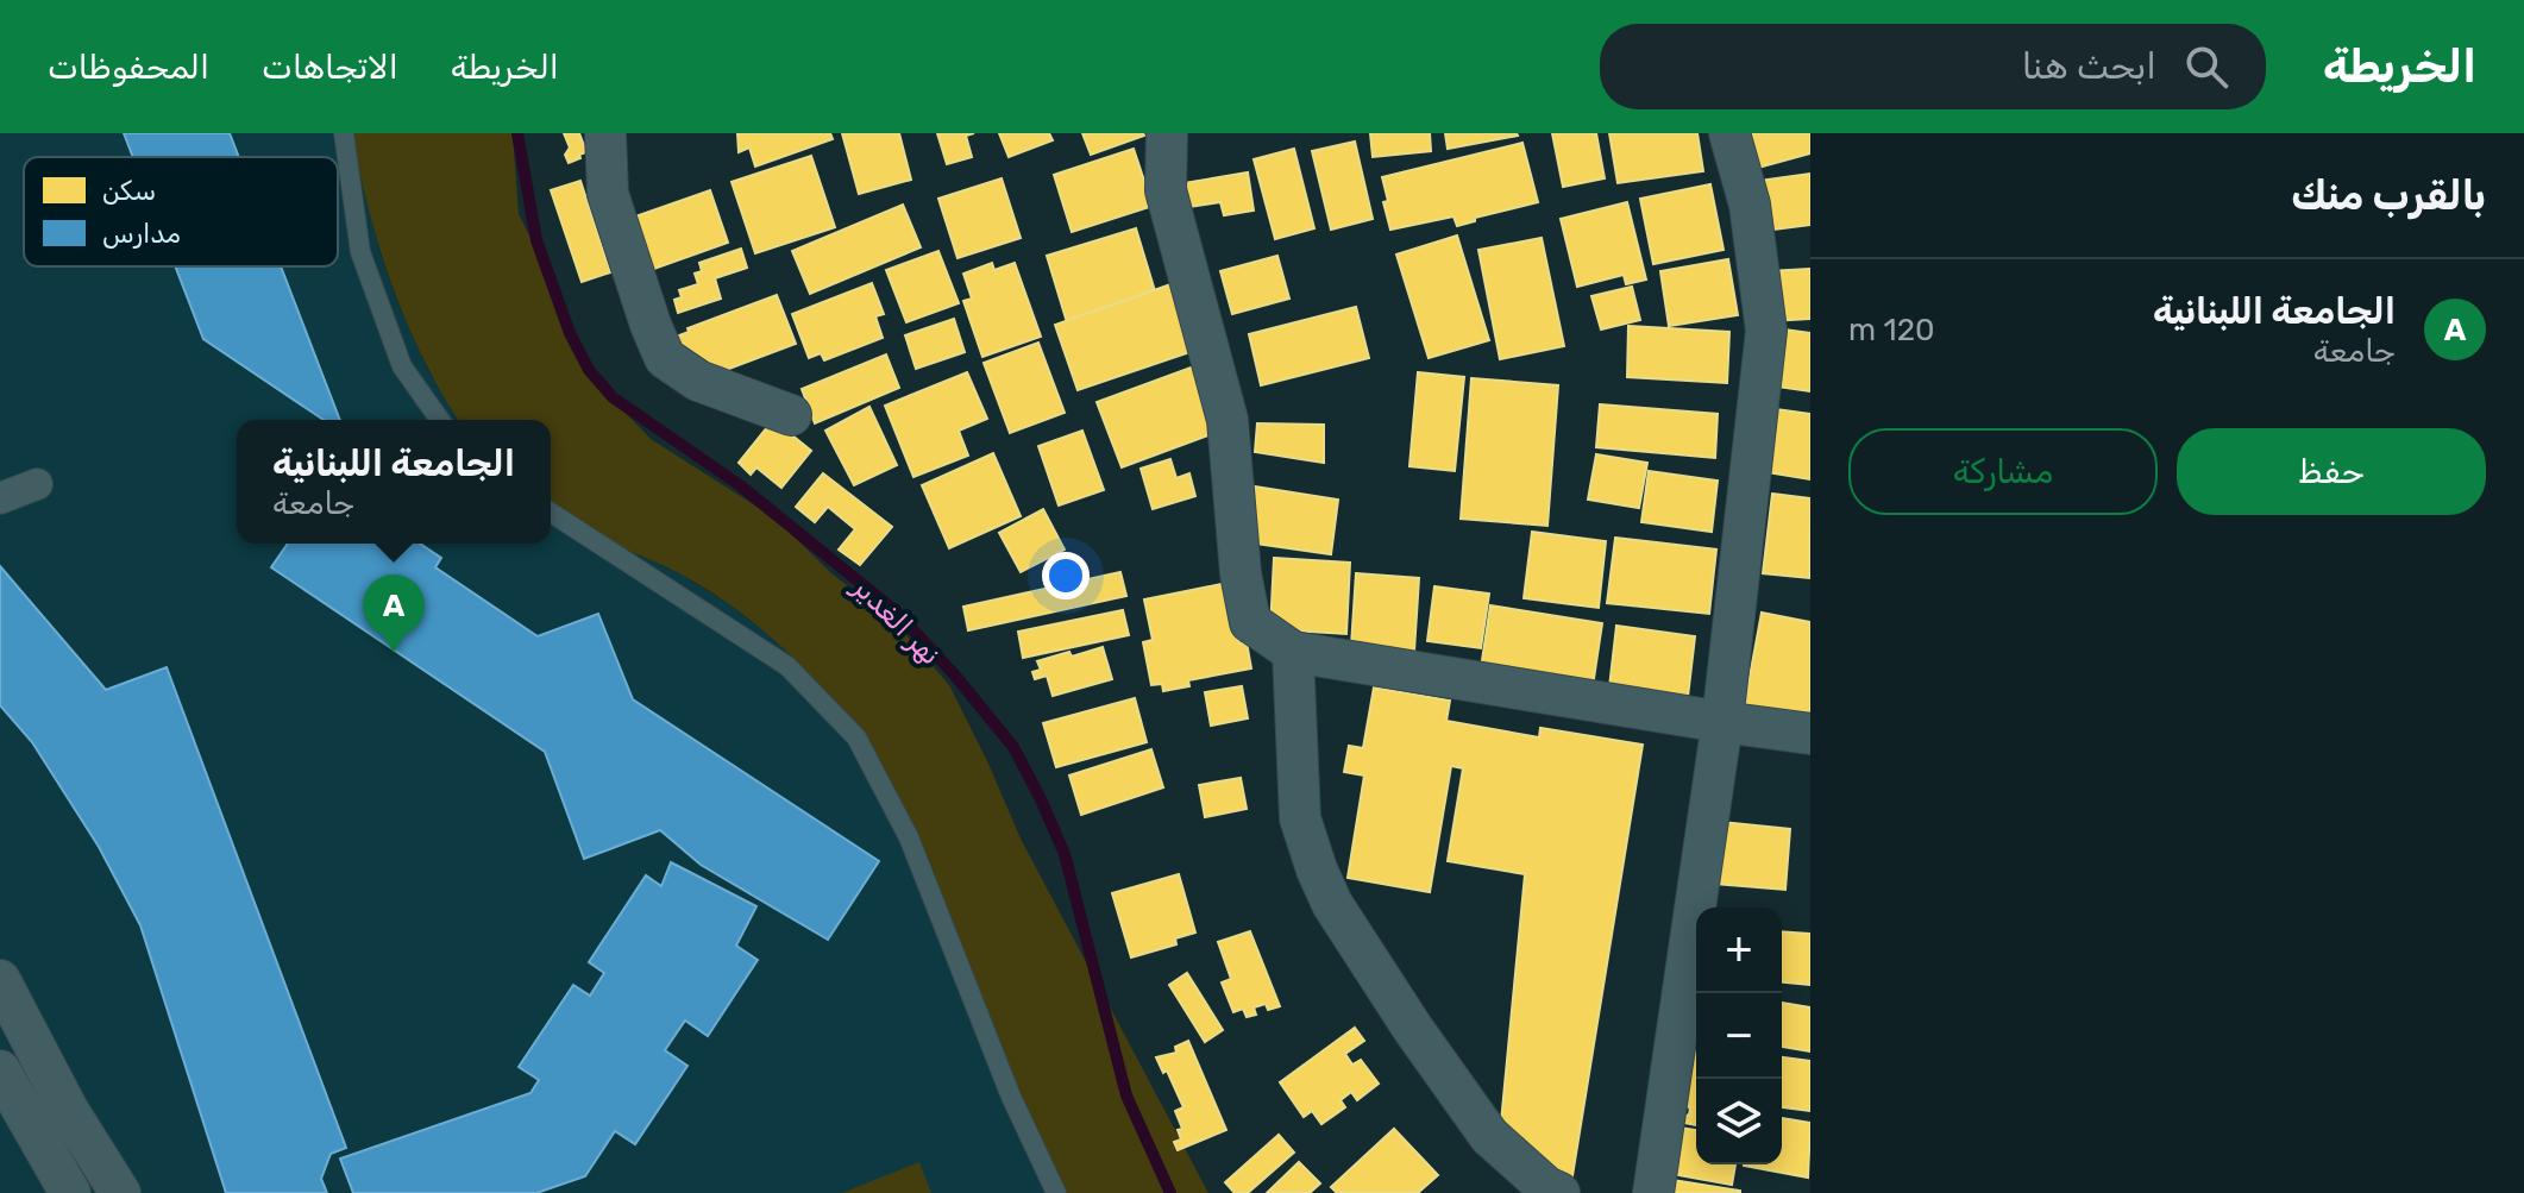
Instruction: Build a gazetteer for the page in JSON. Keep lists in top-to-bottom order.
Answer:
{
  "water": ["نهر الغدير"],
  "legend": ["سكن", "مدارس"],
  "page": {
    "header": "الخريطة",
    "search": "ابحث هنا",
    "nav": ["الخريطة", "الاتجاهات", "المحفوظات"],
    "heading": "بالقرب منك",
    "list": [
      {
        "mark": "A",
        "name": "الجامعة اللبنانية",
        "note": "جامعة",
        "value": "120 m"
      }
    ],
    "buttons": ["حفظ", "مشاركة"],
    "popup": ["الجامعة اللبنانية", "جامعة"],
    "pins": "A",
    "map_buttons": ["+", "−"]
  }
}
